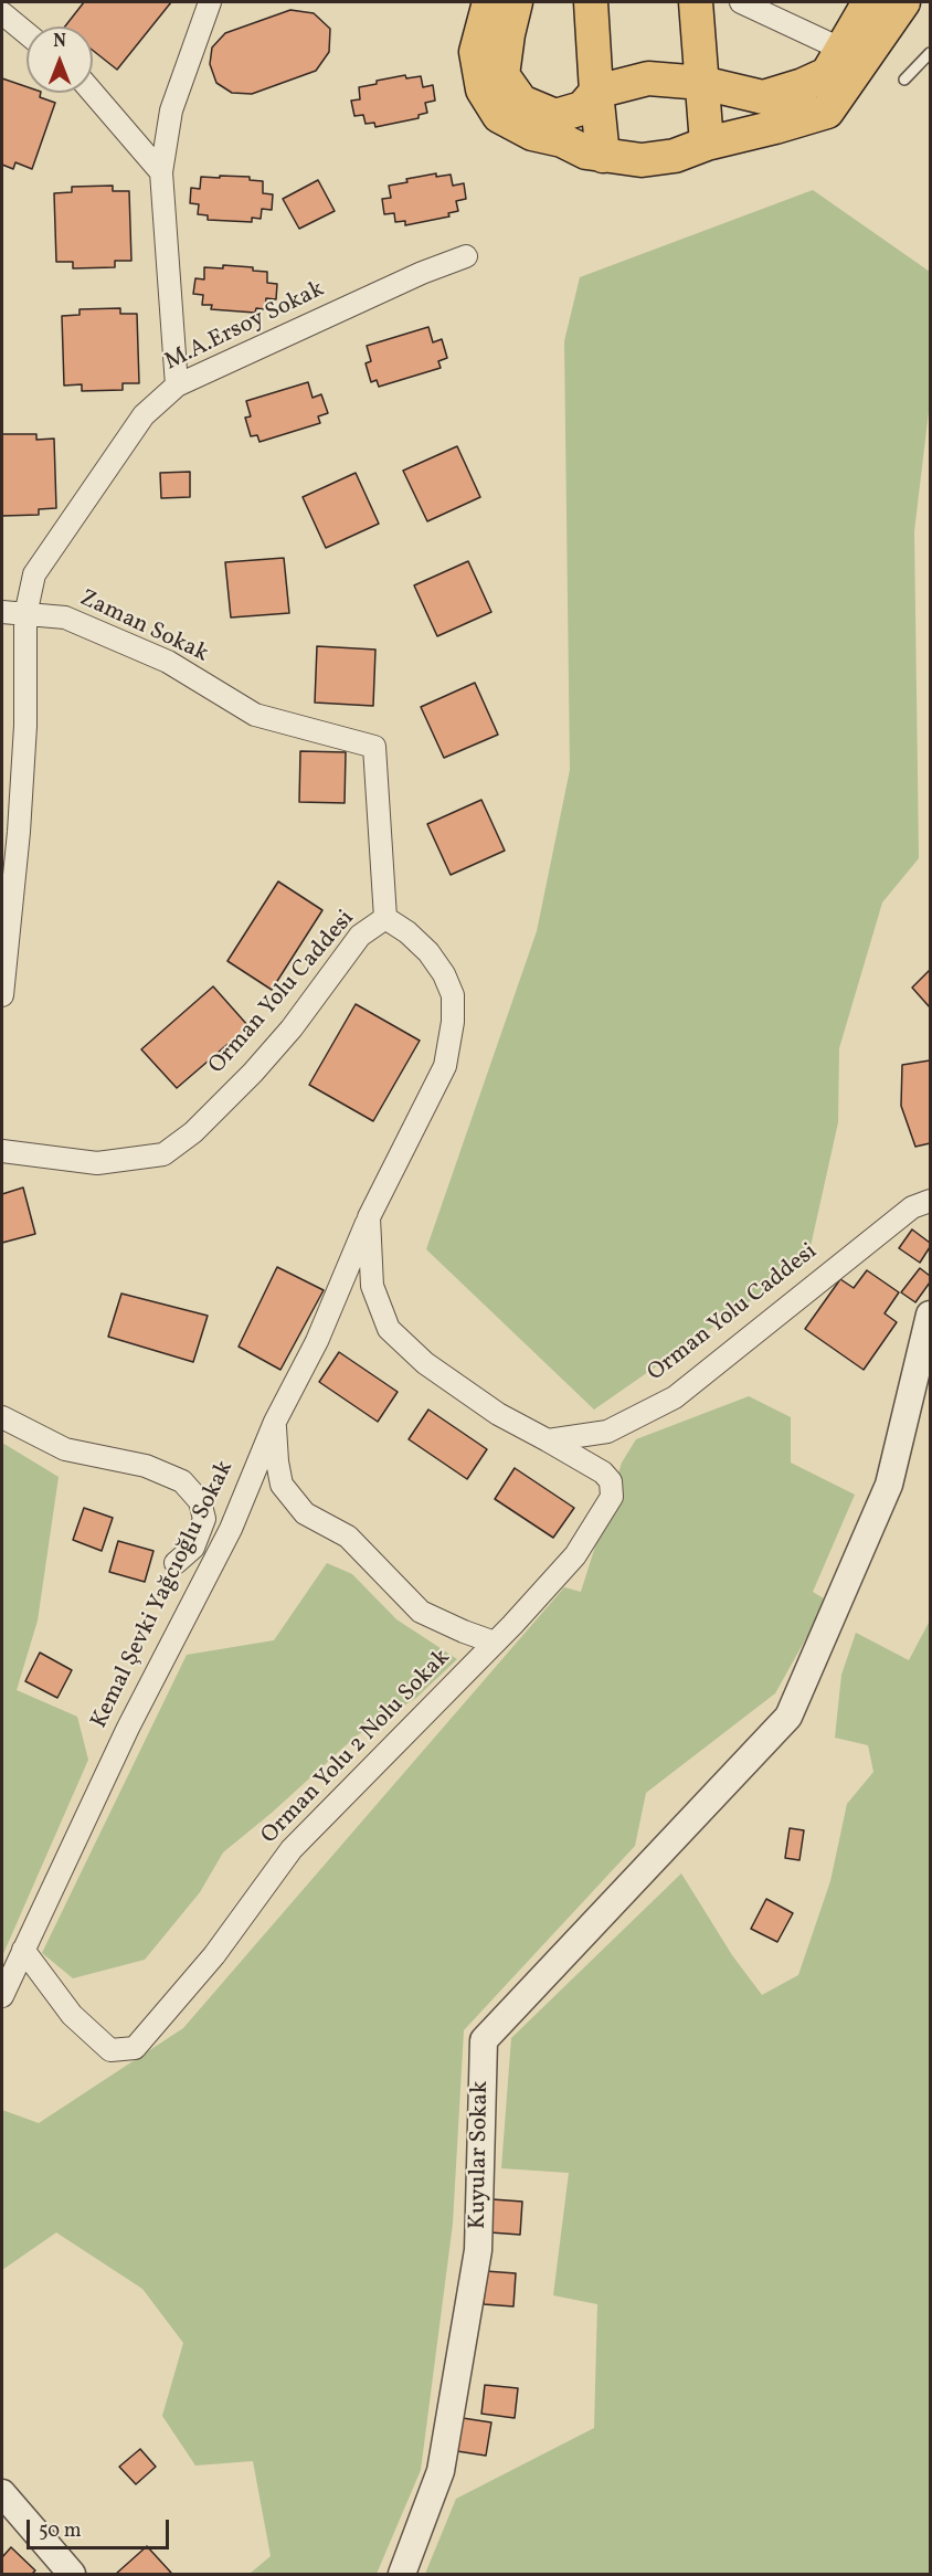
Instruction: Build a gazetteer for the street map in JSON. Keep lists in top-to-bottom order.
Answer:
{
  "streets": {
    "street": [
      "M.A.Ersoy Sokak",
      "Zaman Sokak",
      "Orman Yolu Caddesi",
      "Kemal Şevki Yağcıoğlu Sokak",
      "Orman Yolu 2 Nolu Sokak",
      "Kuyular Sokak"
    ]
  },
  "crossings": [
    ["M.A.Ersoy Sokak", "Zaman Sokak"],
    ["Zaman Sokak", "Orman Yolu Caddesi"],
    ["Orman Yolu Caddesi", "Kemal Şevki Yağcıoğlu Sokak"],
    ["Orman Yolu Caddesi", "Orman Yolu 2 Nolu Sokak"],
    ["Kemal Şevki Yağcıoğlu Sokak", "Orman Yolu 2 Nolu Sokak"]
  ],
  "scale_bar": "50 m",
  "north": "top"
}
